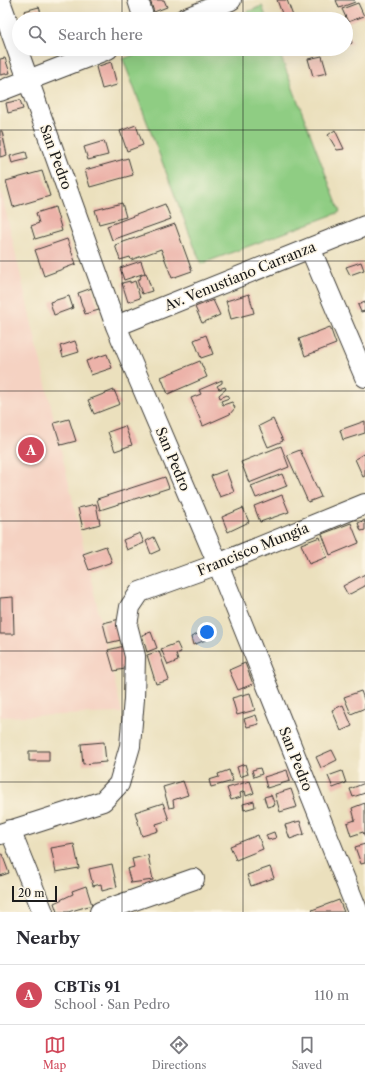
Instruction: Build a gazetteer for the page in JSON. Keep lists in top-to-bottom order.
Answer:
{
  "streets": {
    "street": ["San Pedro", "Av. Venustiano Carranza", "Francisco Mungía"]
  },
  "crossings": [
    ["San Pedro", "Av. Venustiano Carranza"],
    ["San Pedro", "Francisco Mungía"]
  ],
  "scale_bar": "20 m",
  "page": {
    "search": "Search here",
    "pins": "A",
    "scale": "20 m",
    "heading": "Nearby",
    "list": [
      {
        "mark": "A",
        "name": "CBTis 91",
        "note": "School · San Pedro",
        "value": "110 m"
      }
    ],
    "nav": ["Map", "Directions", "Saved"]
  }
}
